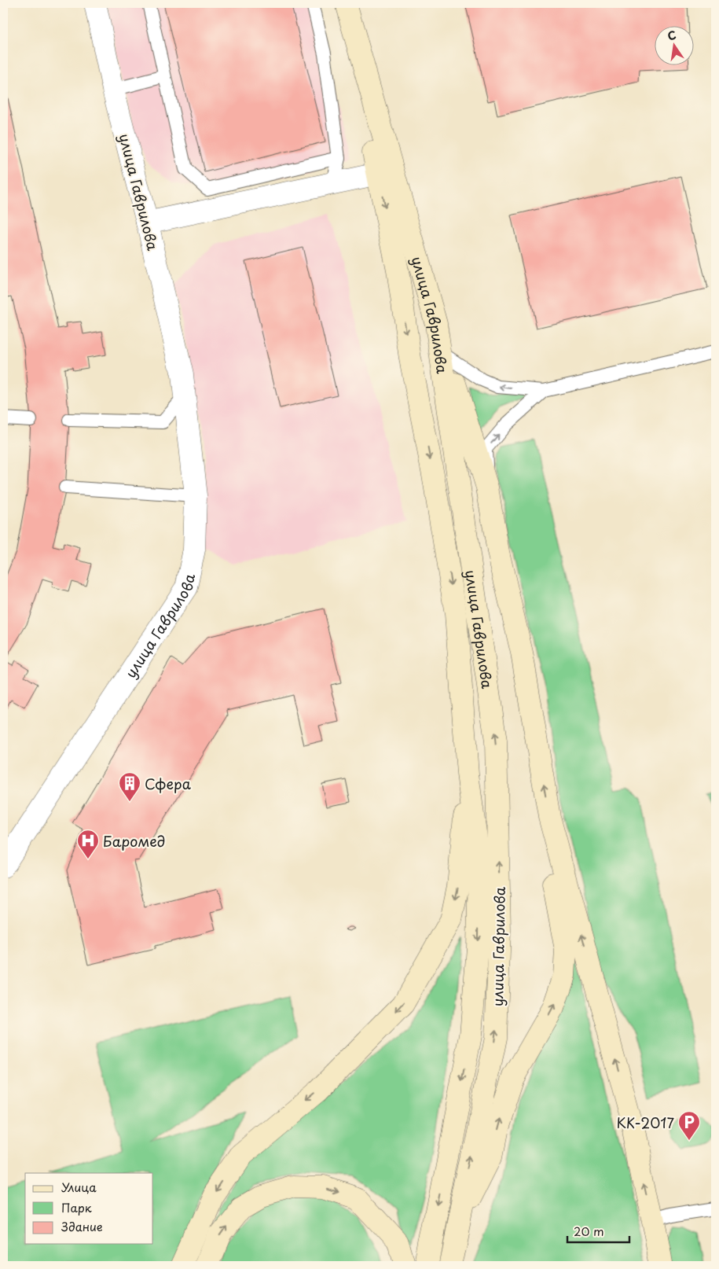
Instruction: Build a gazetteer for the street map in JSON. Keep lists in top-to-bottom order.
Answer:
{
  "streets": {
    "main road": ["улица Гаврилова"]
  },
  "places": {
    "building": ["Сфера"],
    "hospital": ["Баромед"],
    "parking": ["КК-2017"]
  },
  "legend": ["Улица", "Парк", "Здание"],
  "scale_bar": "20 m",
  "north": "top"
}
